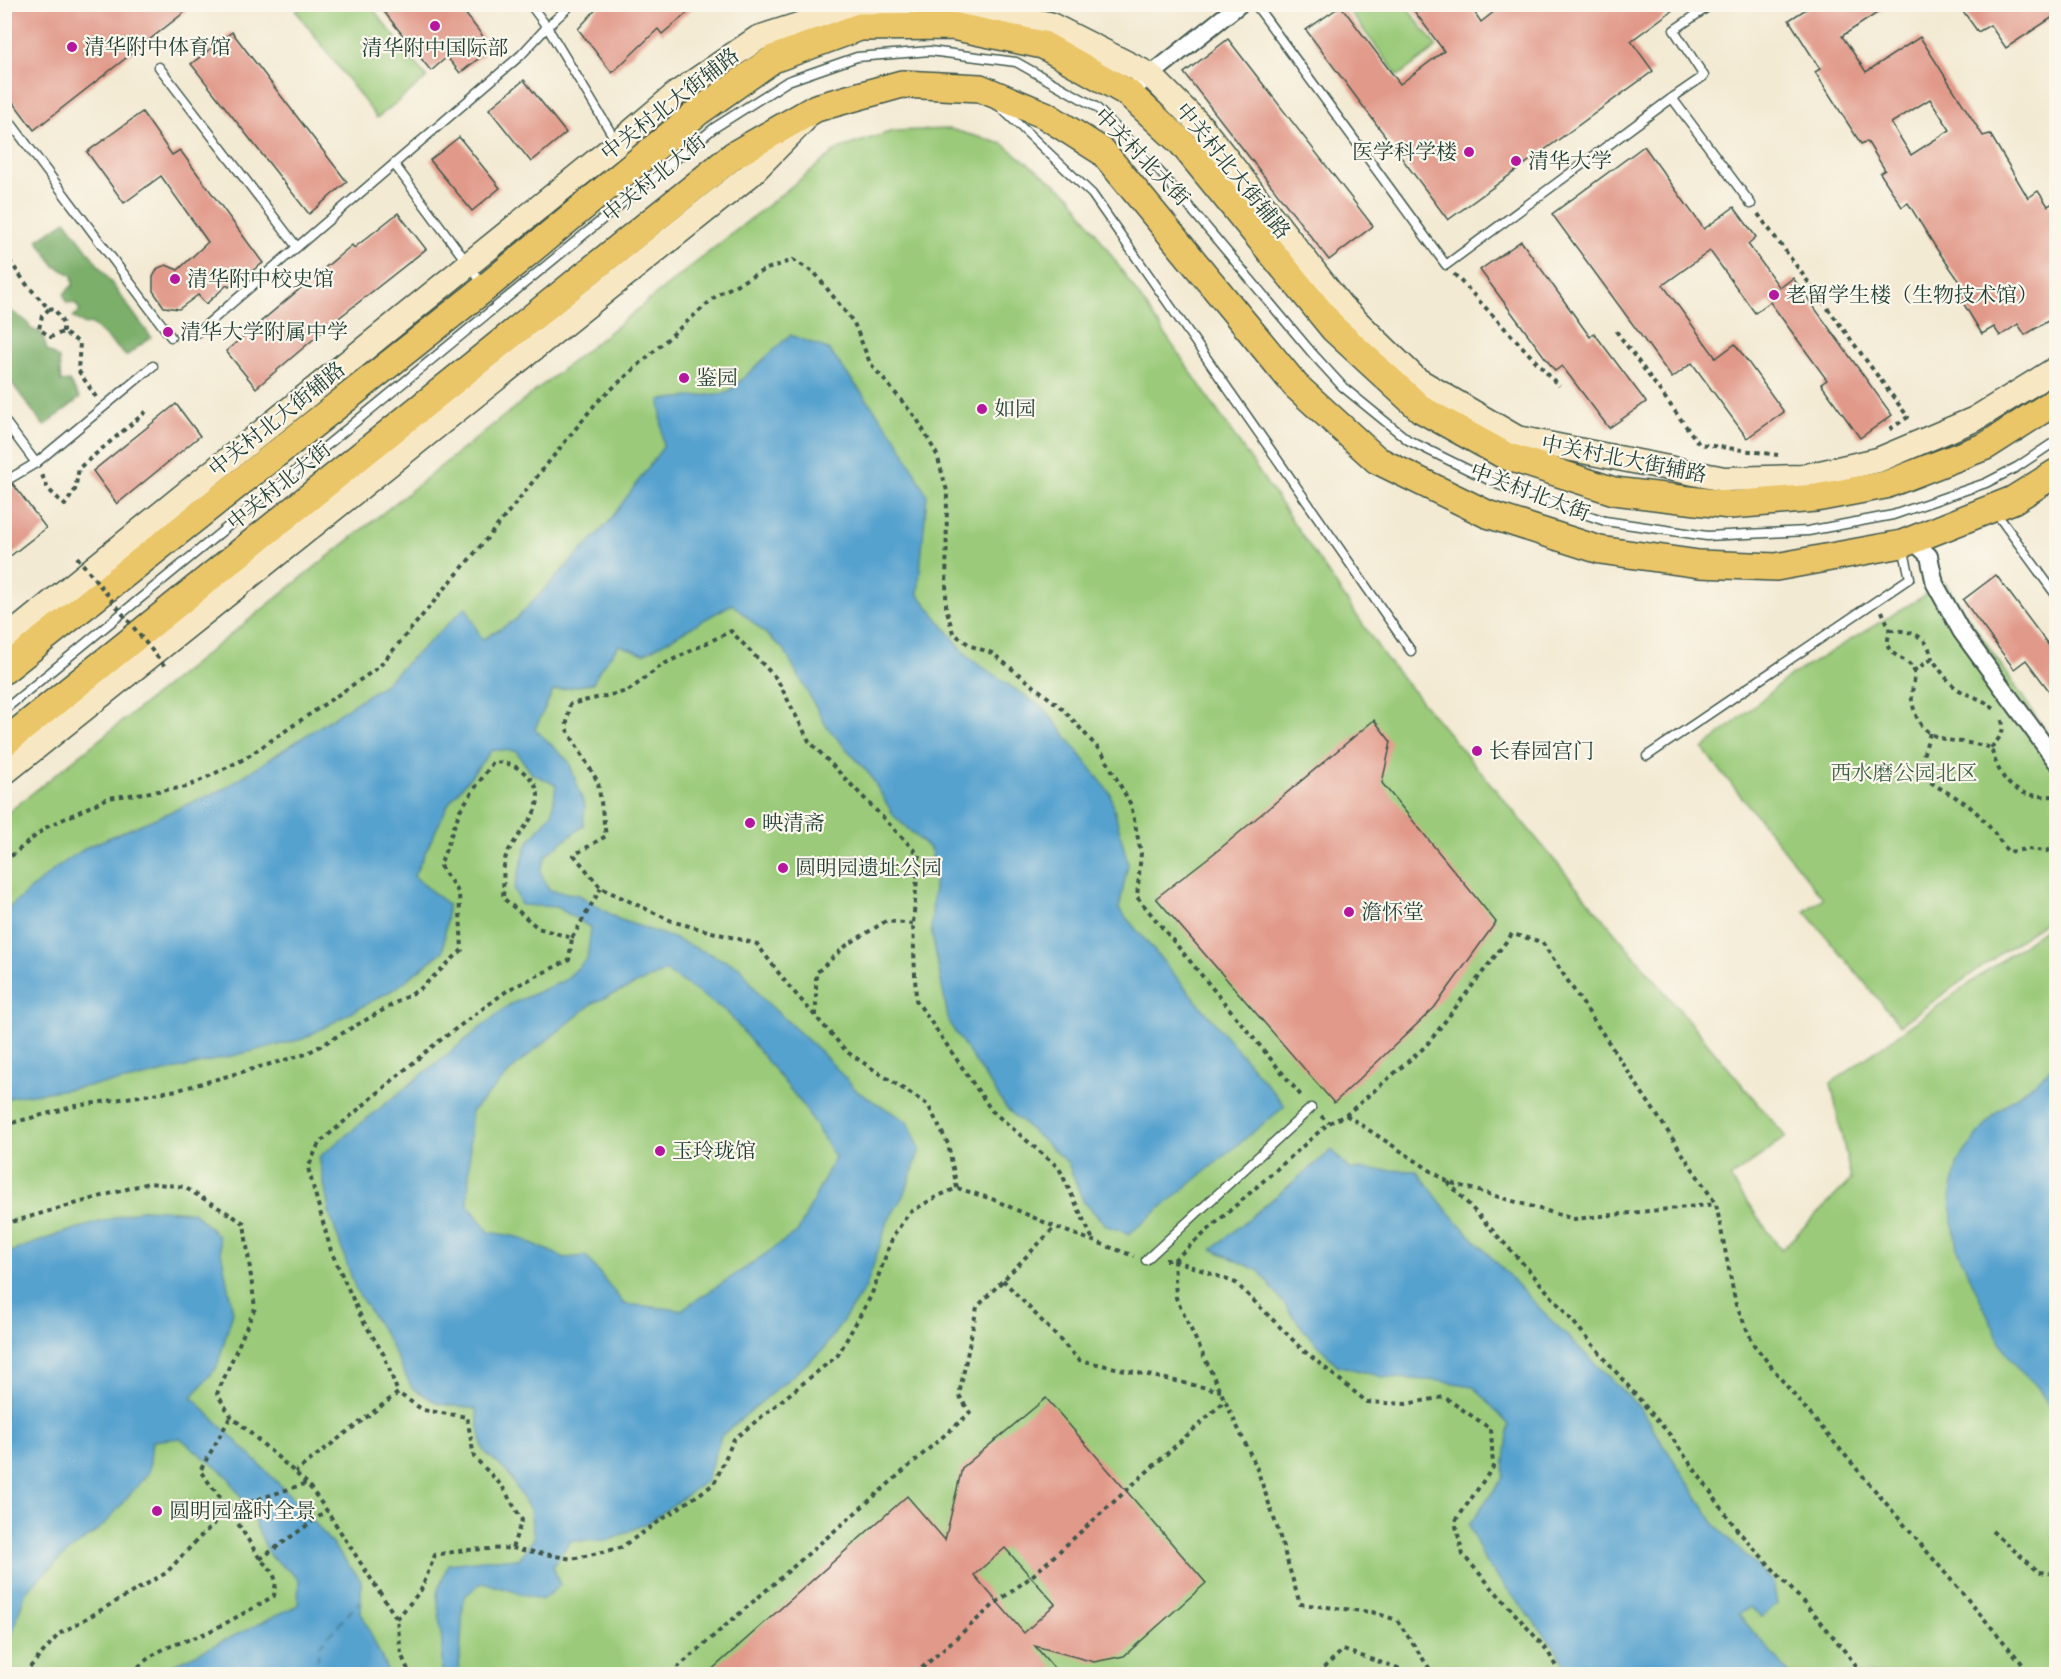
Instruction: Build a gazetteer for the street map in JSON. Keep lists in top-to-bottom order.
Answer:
{
  "streets": {
    "main road": ["中关村北大街"],
    "street": ["中关村北大街辅路"]
  },
  "parks": ["西水磨公园北区"],
  "places": [
    "清华附中国际部",
    "清华附中体育馆",
    "医学科学楼",
    "清华大学",
    "清华附中校史馆",
    "老留学生楼（生物技术馆）",
    "清华大学附属中学",
    "鉴园",
    "如园",
    "长春园宫门",
    "映清斋",
    "圆明园遗址公园",
    "澹怀堂",
    "玉玲珑馆",
    "圆明园盛时全景"
  ]
}
